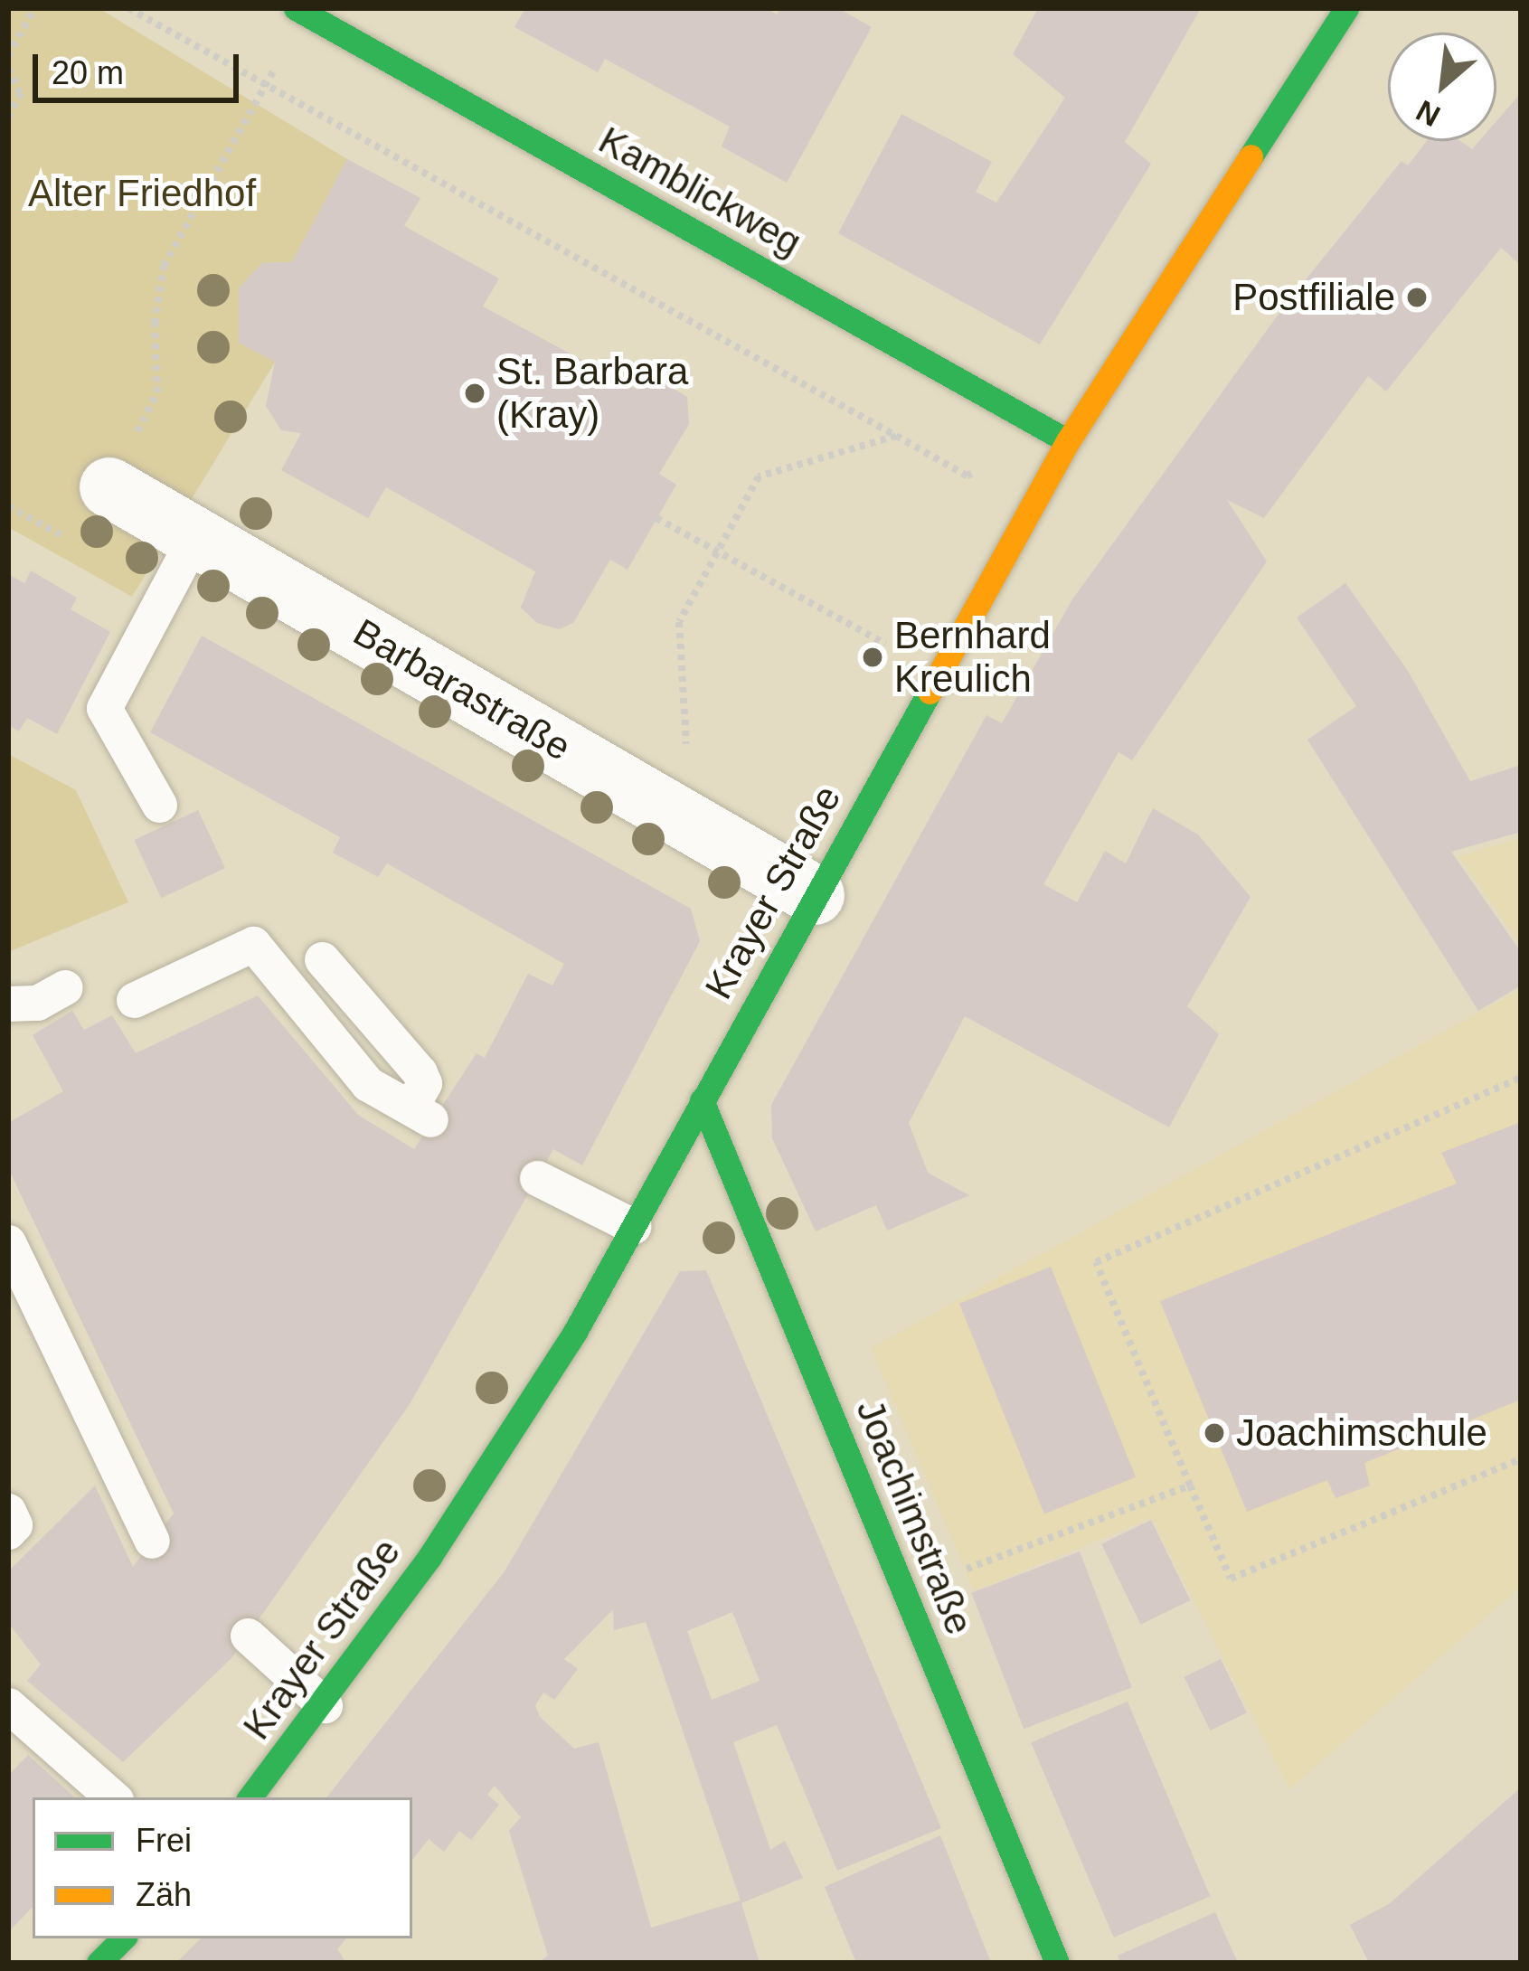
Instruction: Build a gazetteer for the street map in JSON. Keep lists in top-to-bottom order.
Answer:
{
  "streets": {
    "main road": ["Kamblickweg", "Krayer Straße", "Joachimstraße"],
    "street": ["Barbarastraße"]
  },
  "crossings": [
    ["Kamblickweg", "Krayer Straße"],
    ["Barbarastraße", "Krayer Straße"],
    ["Krayer Straße", "Joachimstraße"]
  ],
  "parks": ["Alter Friedhof"],
  "places": [
    "Postfiliale",
    "St. Barbara (Kray)",
    "Bernhard Kreulich",
    "Joachimschule"
  ],
  "legend": ["Frei", "Zäh"],
  "scale_bar": "20 m",
  "north": "bottom left"
}
